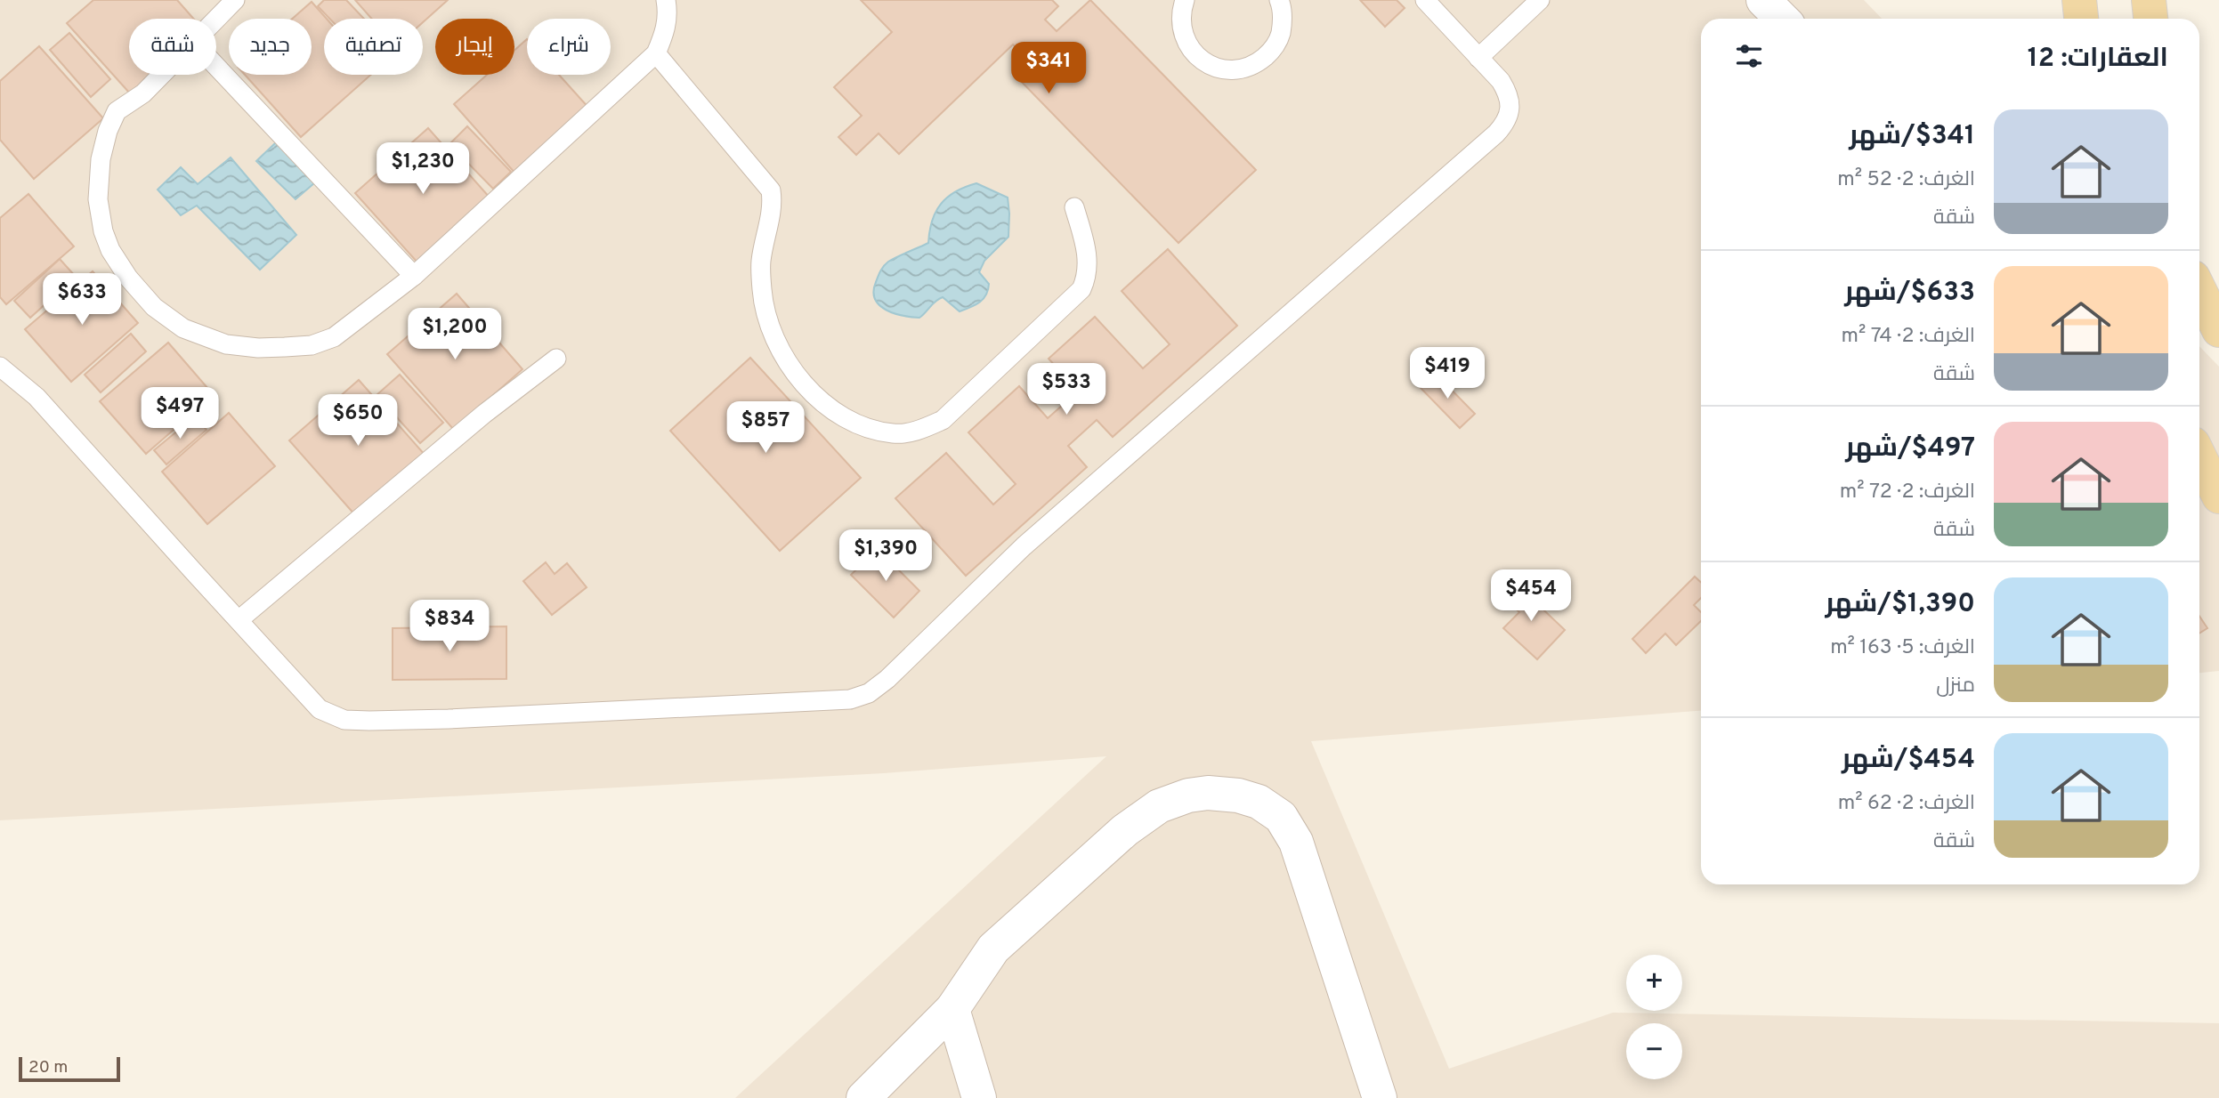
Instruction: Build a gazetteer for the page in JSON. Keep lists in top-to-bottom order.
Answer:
{
  "scale_bar": "20 m",
  "page": {
    "chip": [
      "شراء",
      "إيجار",
      "تصفية",
      "جديد",
      "شقة"
    ],
    "heading": "العقارات: 12",
    "price": [
      "$341",
      "$1,230",
      "$633",
      "$1,200",
      "$419",
      "$533",
      "$497",
      "$650",
      "$857",
      "$1,390",
      "$454",
      "$834"
    ],
    "list": [
      {
        "name": "$341/شهر",
        "note": "الغرف: 2 · 52 m² · شقة"
      },
      {
        "name": "$633/شهر",
        "note": "الغرف: 2 · 74 m² · شقة"
      },
      {
        "name": "$497/شهر",
        "note": "الغرف: 2 · 72 m² · شقة"
      },
      {
        "name": "$1,390/شهر",
        "note": "الغرف: 5 · 163 m² · منزل"
      },
      {
        "name": "$454/شهر",
        "note": "الغرف: 2 · 62 m² · شقة"
      }
    ],
    "map_buttons": ["+", "−"],
    "scale": "20 m"
  }
}
